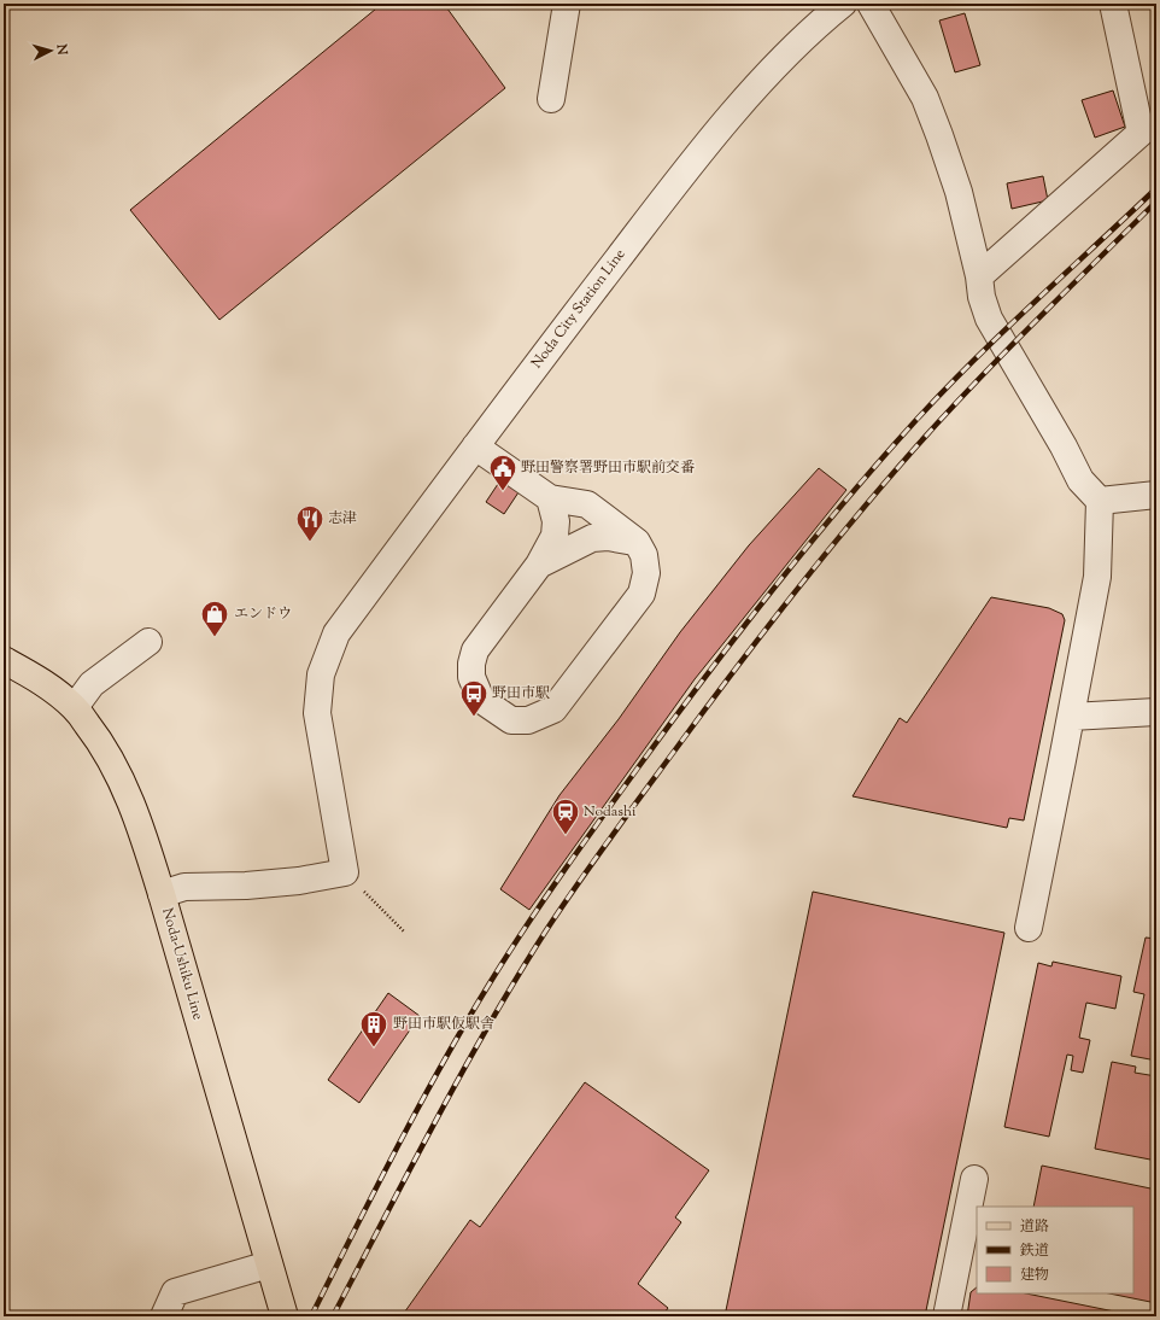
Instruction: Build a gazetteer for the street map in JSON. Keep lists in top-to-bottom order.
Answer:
{
  "streets": {
    "main road": ["Noda-Ushiku Line"],
    "street": ["Noda City Station Line"]
  },
  "places": {
    "public building": ["野田警察署野田市駅前交番"],
    "restaurant": ["志津"],
    "shop": ["エンドウ"],
    "bus stop": ["野田市駅"],
    "station": ["Nodashi"],
    "building": ["野田市駅仮駅舎"]
  },
  "legend": ["道路", "鉄道", "建物"],
  "north": "right"
}
